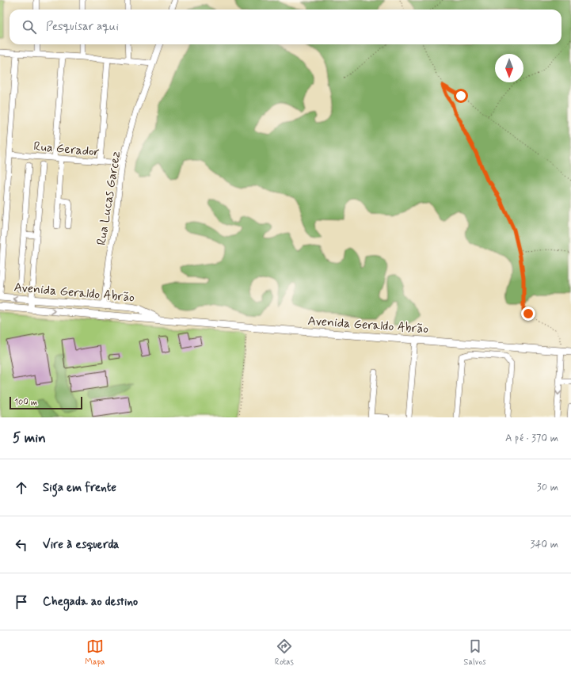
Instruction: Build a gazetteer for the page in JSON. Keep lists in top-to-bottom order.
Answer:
{
  "streets": {
    "main road": ["Avenida Geraldo Abrão"],
    "street": ["Rua Gerador", "Rua Lucas Garcez"]
  },
  "crossings": [
    ["Rua Gerador", "Rua Lucas Garcez"],
    ["Rua Lucas Garcez", "Avenida Geraldo Abrão"]
  ],
  "scale_bar": "100 m",
  "north": "bottom",
  "page": {
    "search": "Pesquisar aqui",
    "scale": "100 m",
    "heading": ["5 min", "A pé · 370 m"],
    "list": [
      ["Siga em frente", "30 m"],
      ["Vire à esquerda", "340 m"],
      "Chegada ao destino"
    ],
    "nav": ["Mapa", "Rotas", "Salvos"]
  }
}
